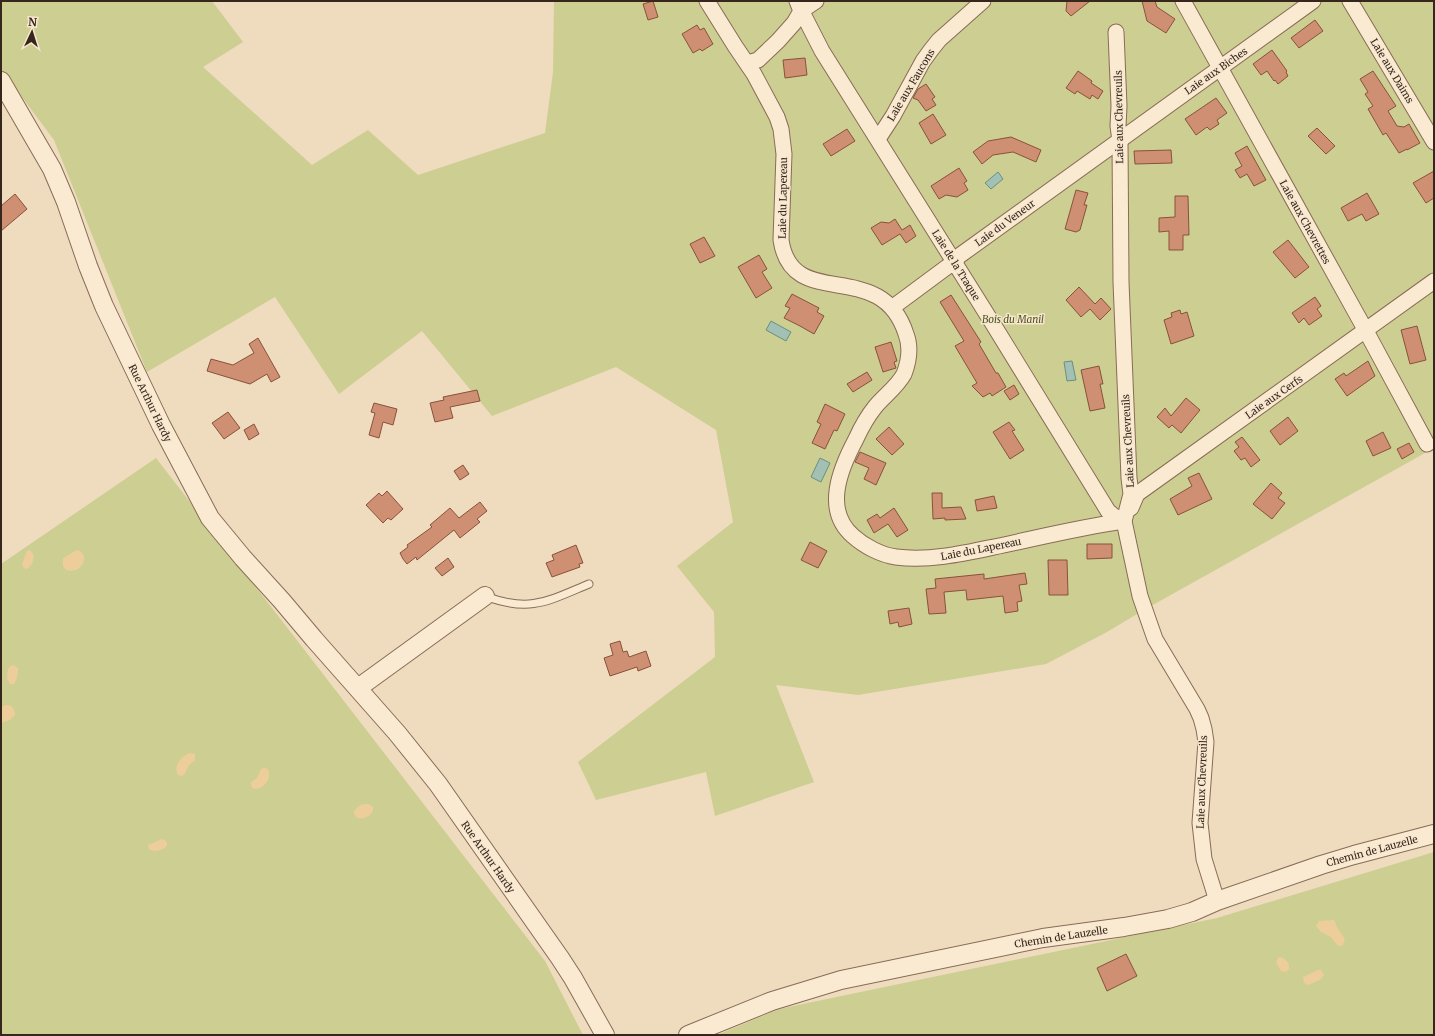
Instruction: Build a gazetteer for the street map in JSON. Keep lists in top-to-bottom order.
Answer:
{
  "streets": {
    "street": [
      "Laie aux Biches",
      "Laie aux Daims",
      "Laie aux Faucons",
      "Laie aux Chevreuils",
      "Laie du Lapereau",
      "Laie aux Chevrettes",
      "Laie du Veneur",
      "Laie de la Traque",
      "Laie aux Cerfs",
      "Rue Arthur Hardy",
      "Chemin de Lauzelle"
    ]
  },
  "crossings": [
    ["Laie aux Biches", "Laie aux Chevreuils"],
    ["Laie aux Biches", "Laie aux Chevrettes"],
    ["Laie aux Biches", "Laie du Veneur"],
    ["Laie aux Faucons", "Laie de la Traque"],
    ["Laie aux Chevreuils", "Laie du Lapereau"],
    ["Laie aux Chevreuils", "Laie du Veneur"],
    ["Laie aux Chevreuils", "Laie de la Traque"],
    ["Laie aux Chevreuils", "Laie aux Cerfs"],
    ["Laie aux Chevreuils", "Chemin de Lauzelle"],
    ["Laie du Lapereau", "Laie du Veneur"],
    ["Laie du Lapereau", "Laie de la Traque"],
    ["Laie du Lapereau", "Laie aux Cerfs"],
    ["Laie aux Chevrettes", "Laie aux Cerfs"],
    ["Laie du Veneur", "Laie de la Traque"],
    ["Laie de la Traque", "Laie aux Cerfs"]
  ],
  "parks": ["Bois du Manil"],
  "north": "top"
}
